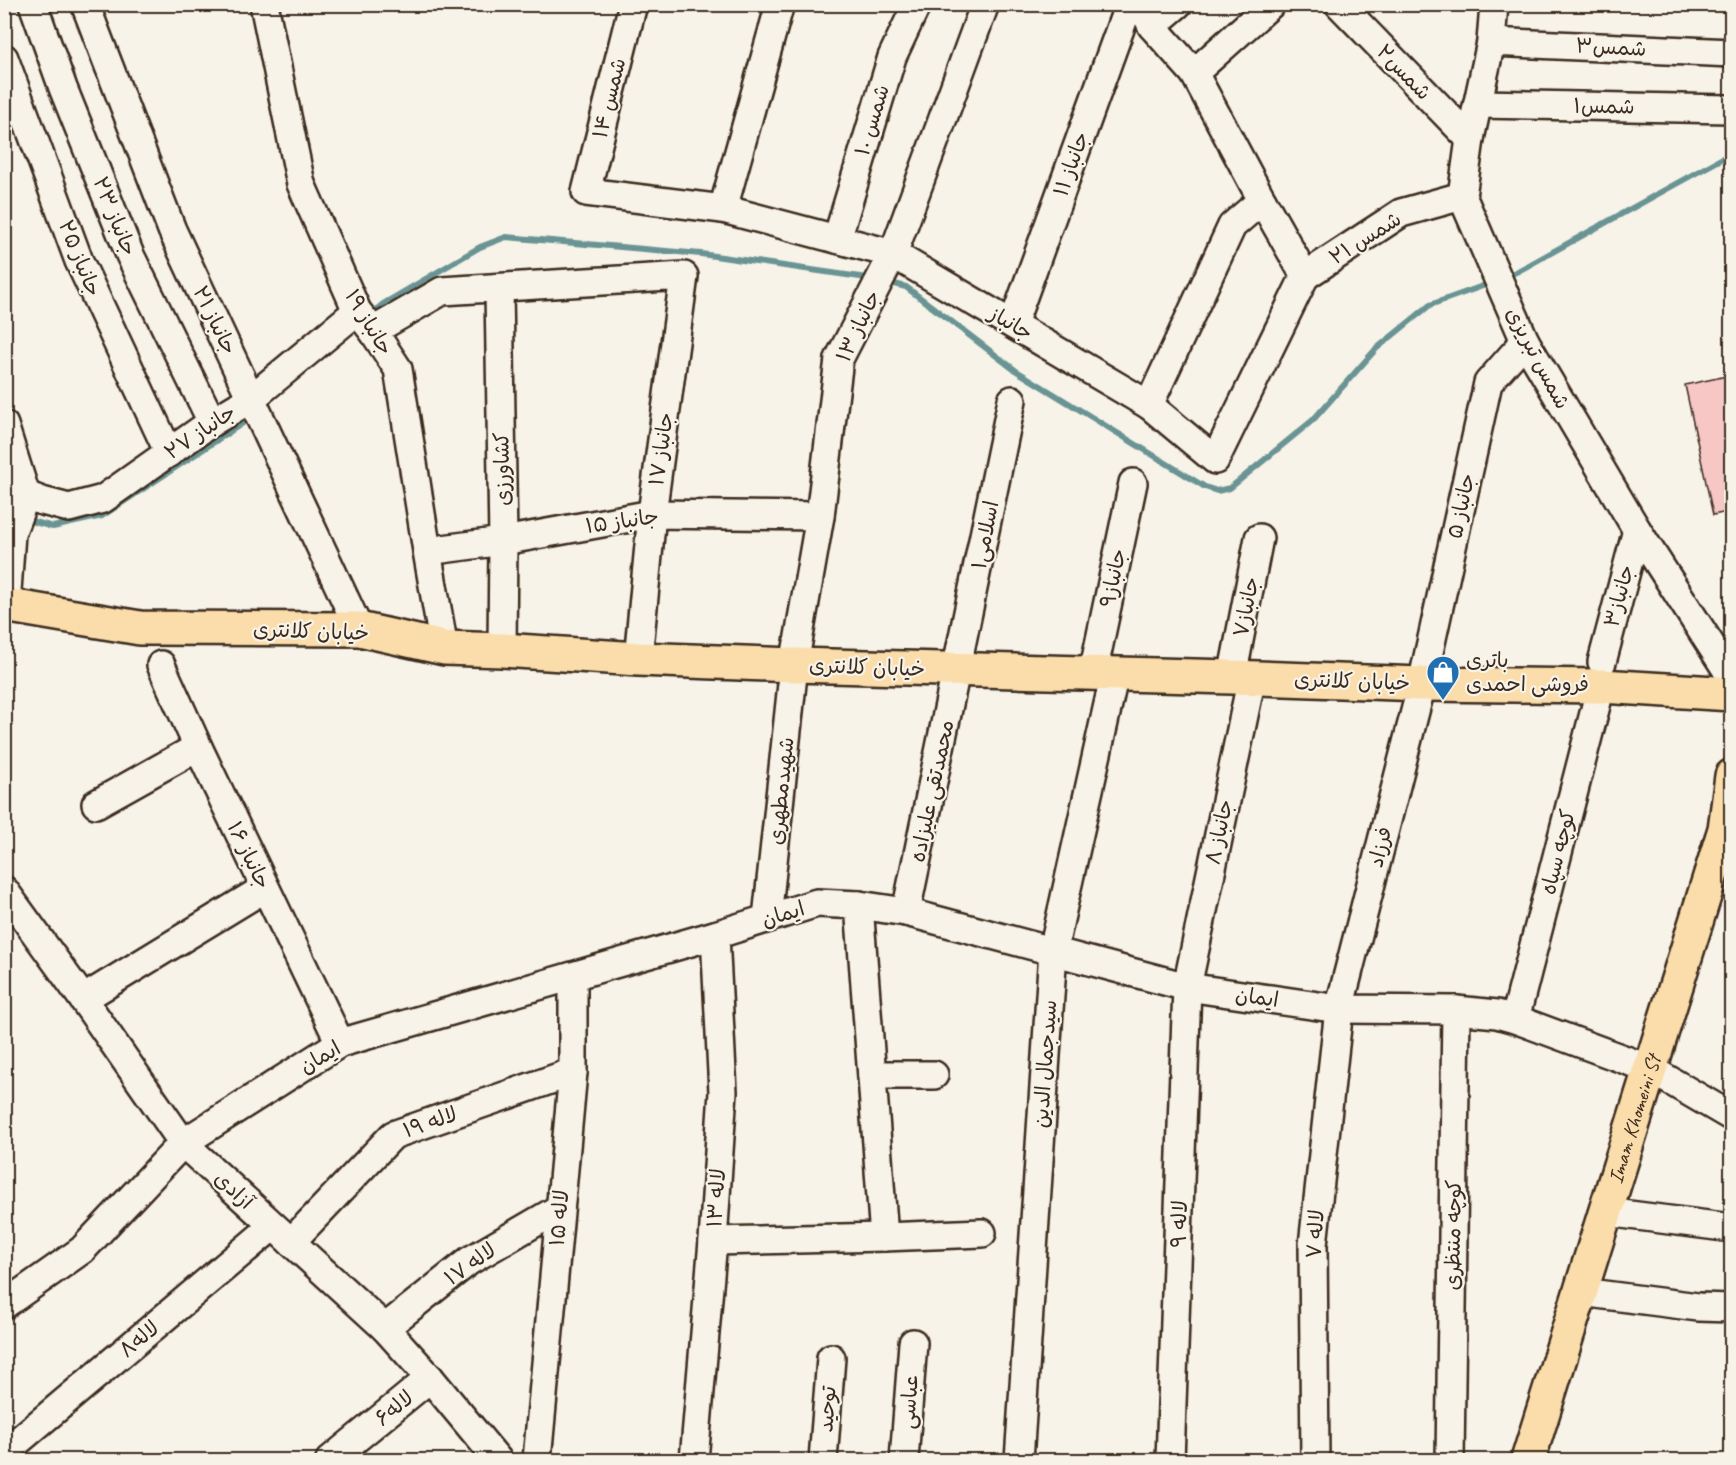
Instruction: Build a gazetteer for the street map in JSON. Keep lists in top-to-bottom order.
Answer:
{
  "streets": {
    "main road": ["خیابان کلانتری", "Imam Khomeini St"],
    "street": [
      "شمس۳",
      "شمس۲",
      "شمس ۱۴",
      "شمس۱",
      "شمس ۱۰",
      "جانباز ۱۱",
      "جانباز ۲۳",
      "شمس ۲۱",
      "جانباز ۲۵",
      "جانباز ۲۱",
      "جانباز ۱۹",
      "جانباز",
      "جانباز ۱۳",
      "شمس تبریزی",
      "جانباز ۲۷",
      "جانباز ۱۷",
      "کشاورزی",
      "جانباز ۵",
      "جانباز ۱۵",
      "اسلامی۱",
      "جانباز۹",
      "جانباز۳",
      "جانباز۷",
      "شهیدمطهری",
      "محمدتقی علیزاده",
      "جانباز ۸",
      "فرزاد",
      "کوچه سپاه",
      "جانباز ۱۶",
      "ایمان",
      "سیدجمال الدین",
      "لاله ۱۹",
      "آزادی",
      "لاله ۱۳",
      "لاله ۱۵",
      "لاله ۹",
      "لاله ۷",
      "کوچه منتظری",
      "لاله ۱۷",
      "لاله۸",
      "عباسی",
      "لاله۶",
      "توحید"
    ]
  },
  "crossings": [
    ["شمس ۱۴", "جانباز"],
    ["شمس ۱۰", "جانباز"],
    ["جانباز ۱۱", "جانباز"],
    ["جانباز ۲۳", "جانباز ۲۷"],
    ["شمس ۲۱", "جانباز"],
    ["شمس ۲۱", "شمس تبریزی"],
    ["جانباز ۲۵", "جانباز ۲۷"],
    ["جانباز ۲۱", "جانباز ۲۷"],
    ["جانباز ۲۱", "خیابان کلانتری"],
    ["جانباز ۱۹", "جانباز ۲۷"],
    ["جانباز ۱۹", "جانباز ۱۵"],
    ["جانباز ۱۹", "خیابان کلانتری"],
    ["جانباز", "جانباز ۱۳"],
    ["جانباز ۱۳", "جانباز ۱۵"],
    ["جانباز ۱۳", "خیابان کلانتری"],
    ["جانباز ۱۳", "شهیدمطهری"],
    ["شمس تبریزی", "جانباز ۵"],
    ["شمس تبریزی", "جانباز۳"],
    ["جانباز ۲۷", "جانباز ۱۷"],
    ["جانباز ۲۷", "کشاورزی"],
    ["جانباز ۱۷", "جانباز ۱۵"],
    ["جانباز ۱۷", "خیابان کلانتری"],
    ["کشاورزی", "جانباز ۱۵"],
    ["کشاورزی", "خیابان کلانتری"],
    ["جانباز ۵", "خیابان کلانتری"],
    ["جانباز ۵", "فرزاد"],
    ["اسلامی۱", "خیابان کلانتری"],
    ["اسلامی۱", "محمدتقی علیزاده"],
    ["جانباز۹", "خیابان کلانتری"],
    ["جانباز۹", "سیدجمال الدین"],
    ["جانباز۳", "خیابان کلانتری"],
    ["جانباز۳", "کوچه سپاه"],
    ["جانباز۷", "خیابان کلانتری"],
    ["جانباز۷", "جانباز ۸"],
    ["خیابان کلانتری", "شهیدمطهری"],
    ["خیابان کلانتری", "محمدتقی علیزاده"],
    ["خیابان کلانتری", "جانباز ۸"],
    ["خیابان کلانتری", "فرزاد"],
    ["خیابان کلانتری", "کوچه سپاه"],
    ["خیابان کلانتری", "سیدجمال الدین"],
    ["شهیدمطهری", "ایمان"],
    ["محمدتقی علیزاده", "ایمان"],
    ["جانباز ۸", "ایمان"],
    ["جانباز ۸", "لاله ۹"],
    ["فرزاد", "ایمان"],
    ["فرزاد", "لاله ۷"],
    ["کوچه سپاه", "ایمان"],
    ["جانباز ۱۶", "ایمان"],
    ["ایمان", "سیدجمال الدین"],
    ["ایمان", "Imam Khomeini St"],
    ["ایمان", "آزادی"],
    ["ایمان", "لاله ۱۳"],
    ["ایمان", "لاله ۱۵"],
    ["ایمان", "لاله ۹"],
    ["ایمان", "لاله ۷"],
    ["ایمان", "کوچه منتظری"],
    ["لاله ۱۹", "آزادی"],
    ["لاله ۱۹", "لاله ۱۵"],
    ["لاله ۱۹", "لاله۸"],
    ["آزادی", "لاله ۱۷"],
    ["آزادی", "لاله۸"],
    ["آزادی", "لاله۶"],
    ["لاله ۱۵", "لاله ۱۷"]
  ],
  "places": {
    "shop": ["باتری فروشی احمدی"]
  }
}
